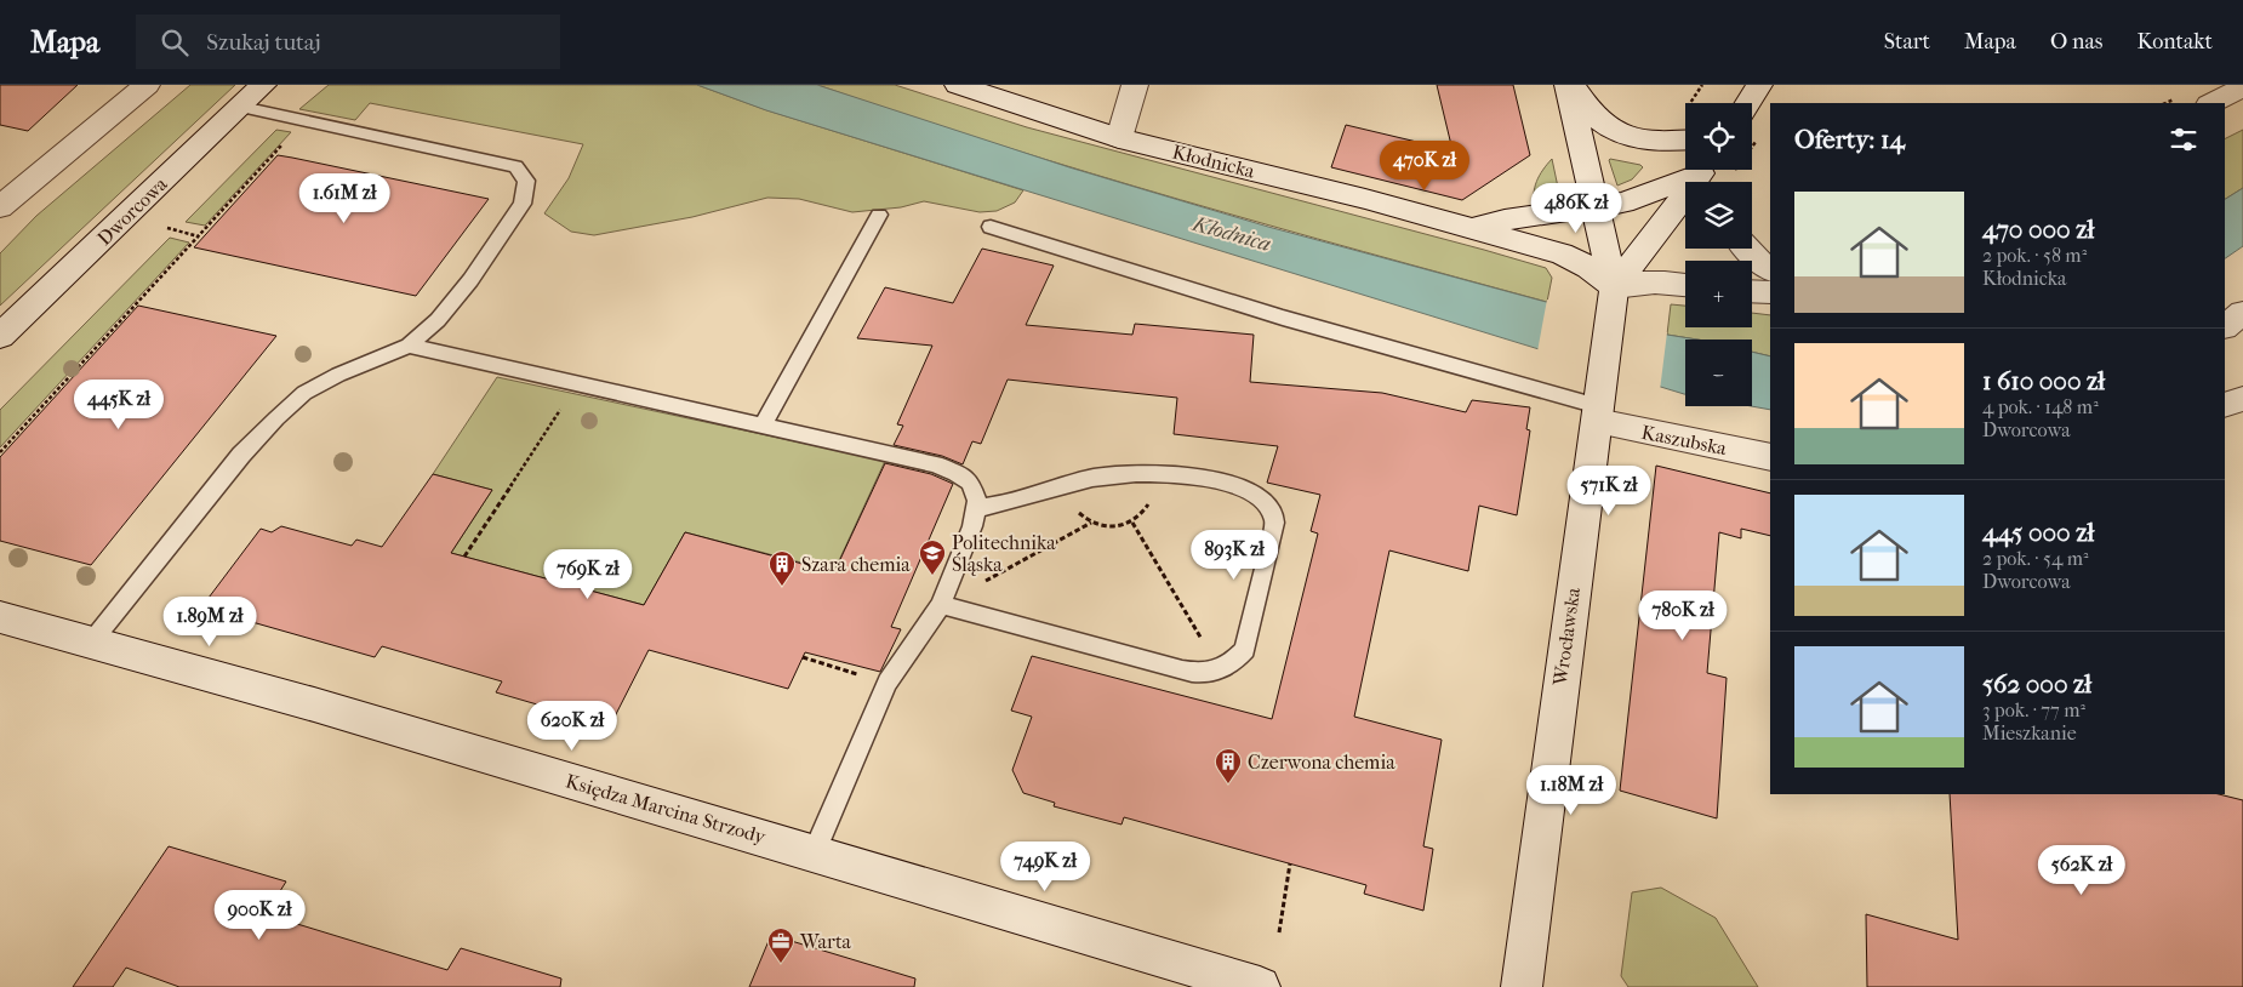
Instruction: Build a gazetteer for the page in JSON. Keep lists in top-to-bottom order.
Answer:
{
  "streets": {
    "street": [
      "Kłodnicka",
      "Dworcowa",
      "Kaszubska",
      "Wrocławska",
      "Księdza Marcina Strzody"
    ]
  },
  "crossings": [
    ["Kłodnicka", "Wrocławska"],
    ["Kaszubska", "Wrocławska"]
  ],
  "water": ["Kłodnica"],
  "places": {
    "school or university": ["Politechnika Śląska"],
    "building": ["Szara chemia", "Czerwona chemia"],
    "office": ["Warta"]
  },
  "page": {
    "header": "Mapa",
    "search": "Szukaj tutaj",
    "nav": [
      "Start",
      "Mapa",
      "O nas",
      "Kontakt"
    ],
    "map_buttons": ["+", "−"],
    "heading": "Oferty: 14",
    "price": [
      "470K zł",
      "1.61M zł",
      "486K zł",
      "445K zł",
      "571K zł",
      "893K zł",
      "769K zł",
      "780K zł",
      "1.89M zł",
      "620K zł",
      "1.18M zł",
      "749K zł",
      "562K zł",
      "900K zł"
    ],
    "list": [
      {
        "name": "470 000 zł",
        "note": "2 pok. · 58 m² · Kłodnicka"
      },
      {
        "name": "1 610 000 zł",
        "note": "4 pok. · 148 m² · Dworcowa"
      },
      {
        "name": "445 000 zł",
        "note": "2 pok. · 54 m² · Dworcowa"
      },
      {
        "name": "562 000 zł",
        "note": "3 pok. · 77 m² · Mieszkanie"
      }
    ]
  }
}
